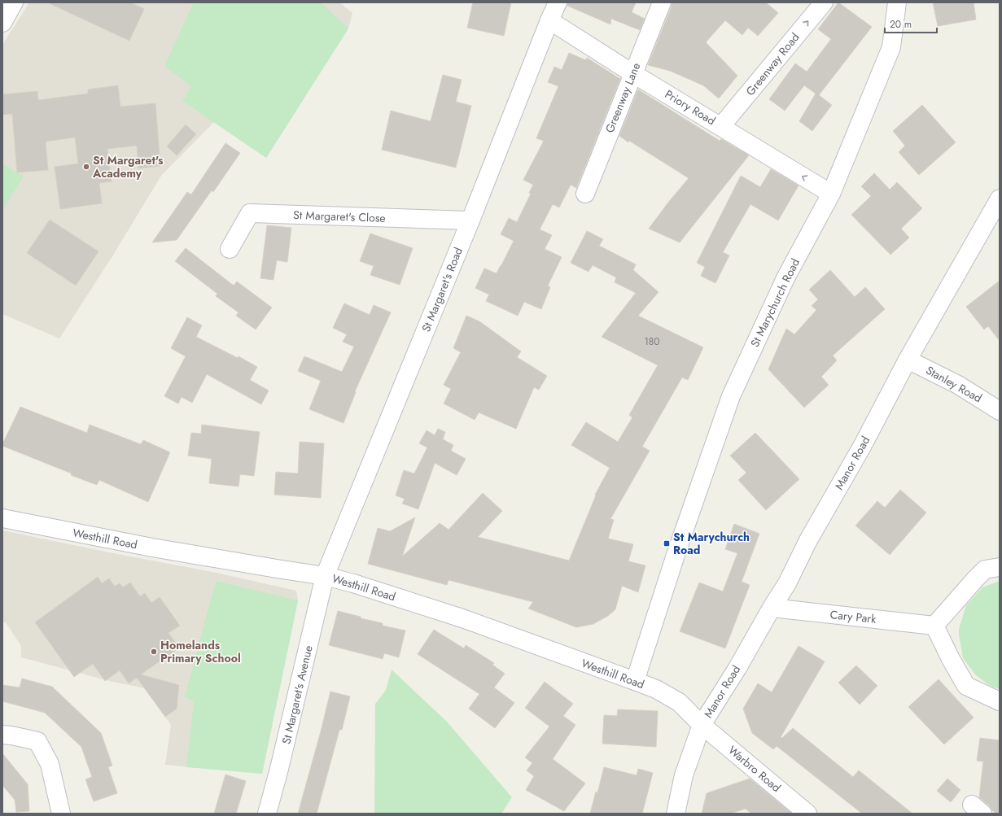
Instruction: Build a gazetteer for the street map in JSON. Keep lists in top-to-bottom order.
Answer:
{
  "streets": {
    "street": [
      "Greenway Road",
      "Greenway Lane",
      "Priory Road",
      "St Margaret's Close",
      "St Margaret's Road",
      "St Marychurch Road",
      "Stanley Road",
      "Manor Road",
      "Westhill Road",
      "Cary Park",
      "St Margaret's Avenue",
      "Warbro Road"
    ]
  },
  "crossings": [
    ["Greenway Road", "Priory Road"],
    ["Greenway Lane", "Priory Road"],
    ["Priory Road", "St Margaret's Road"],
    ["Priory Road", "St Marychurch Road"],
    ["St Margaret's Close", "St Margaret's Road"],
    ["St Margaret's Road", "Westhill Road"],
    ["St Margaret's Road", "St Margaret's Avenue"],
    ["St Marychurch Road", "Westhill Road"],
    ["Stanley Road", "Manor Road"],
    ["Manor Road", "Westhill Road"],
    ["Manor Road", "Cary Park"],
    ["Manor Road", "Warbro Road"],
    ["Westhill Road", "St Margaret's Avenue"],
    ["Westhill Road", "Warbro Road"]
  ],
  "one_way": ["Greenway Road", "Priory Road"],
  "places": {
    "other": ["St Margaret's Academy", "Homelands Primary School"],
    "transit": ["St Marychurch Road"]
  },
  "house_numbers": ["180"],
  "scale_bar": "20 m"
}
